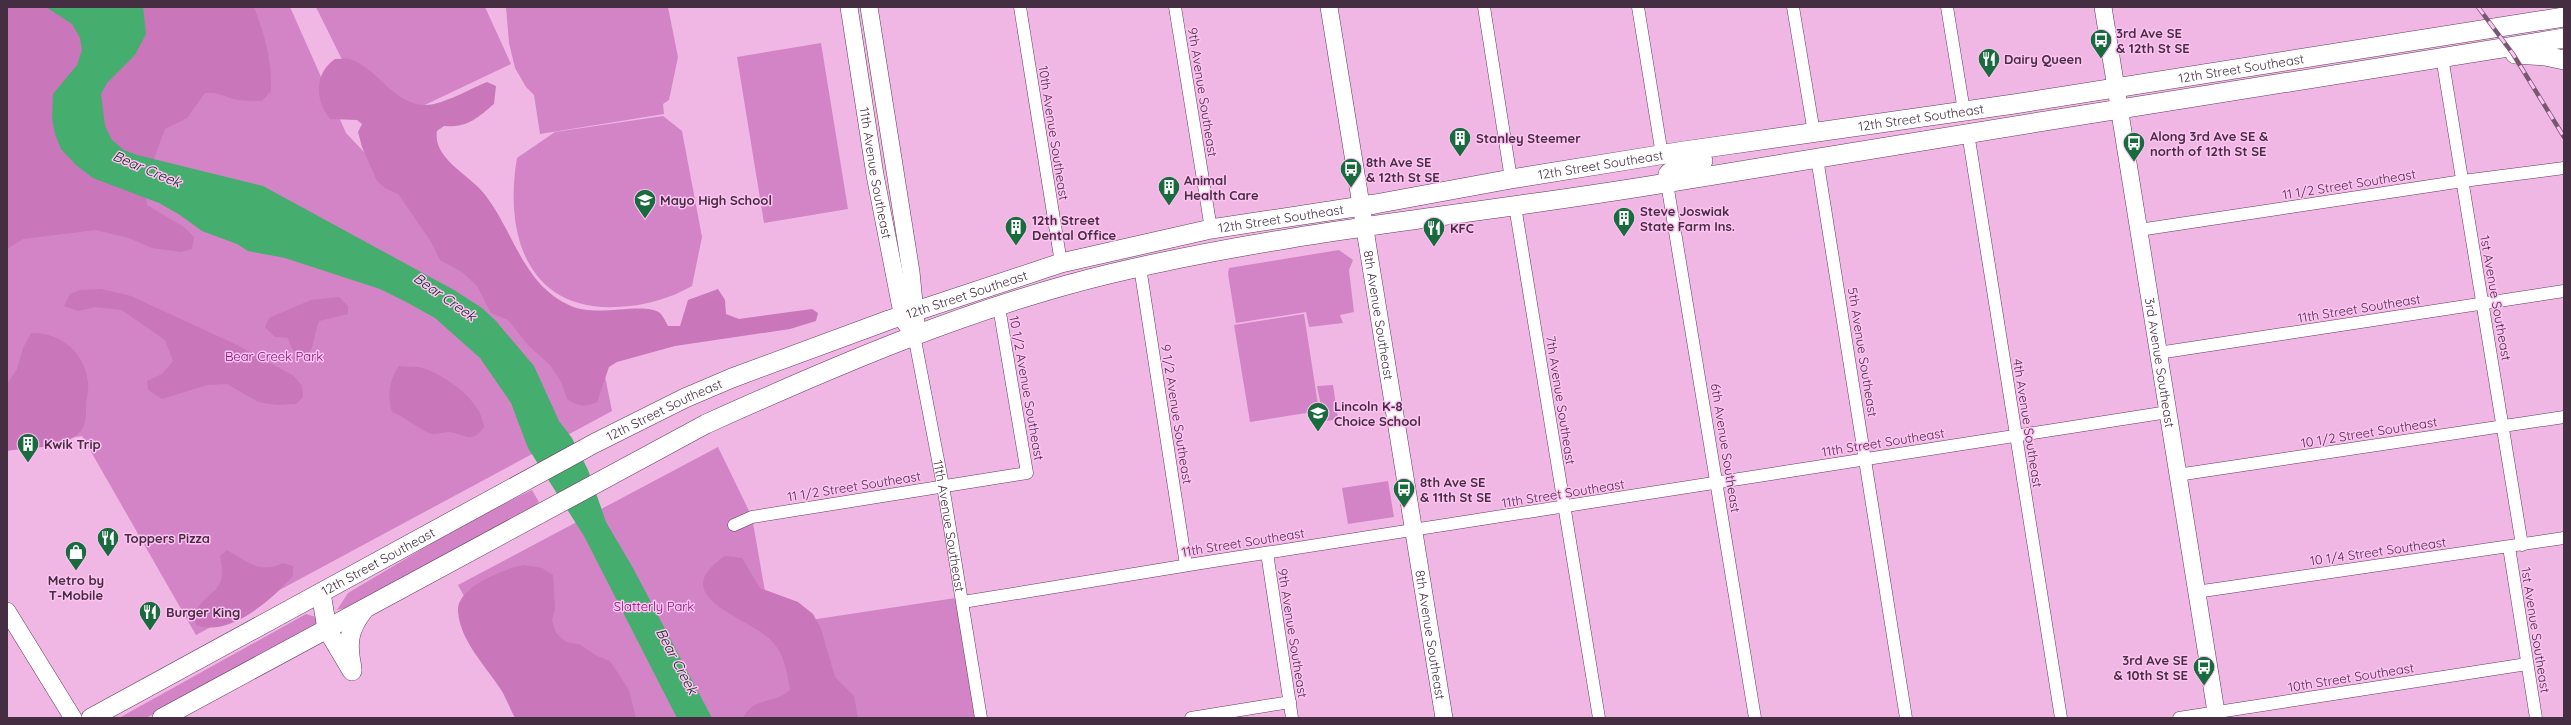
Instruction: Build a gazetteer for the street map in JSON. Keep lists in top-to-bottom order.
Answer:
{
  "streets": {
    "main road": [
      "12th Street Southeast",
      "11th Avenue Southeast",
      "8th Avenue Southeast",
      "3rd Avenue Southeast"
    ],
    "street": [
      "9th Avenue Southeast",
      "10th Avenue Southeast",
      "11 1/2 Street Southeast",
      "1st Avenue Southeast",
      "11th Street Southeast",
      "5th Avenue Southeast",
      "10 1/2 Avenue Southeast",
      "7th Avenue Southeast",
      "9 1/2 Avenue Southeast",
      "4th Avenue Southeast",
      "10 1/2 Street Southeast",
      "6th Avenue Southeast",
      "10 1/4 Street Southeast",
      "10th Street Southeast"
    ]
  },
  "crossings": [
    ["12th Street Southeast", "9th Avenue Southeast"],
    ["12th Street Southeast", "10th Avenue Southeast"],
    ["12th Street Southeast", "11th Avenue Southeast"],
    ["12th Street Southeast", "1st Avenue Southeast"],
    ["12th Street Southeast", "8th Avenue Southeast"],
    ["12th Street Southeast", "5th Avenue Southeast"],
    ["12th Street Southeast", "3rd Avenue Southeast"],
    ["12th Street Southeast", "10 1/2 Avenue Southeast"],
    ["12th Street Southeast", "7th Avenue Southeast"],
    ["12th Street Southeast", "9 1/2 Avenue Southeast"],
    ["12th Street Southeast", "4th Avenue Southeast"],
    ["12th Street Southeast", "6th Avenue Southeast"],
    ["9th Avenue Southeast", "11th Street Southeast"],
    ["11th Avenue Southeast", "11 1/2 Street Southeast"],
    ["11th Avenue Southeast", "11th Street Southeast"],
    ["11 1/2 Street Southeast", "1st Avenue Southeast"],
    ["11 1/2 Street Southeast", "3rd Avenue Southeast"],
    ["11 1/2 Street Southeast", "10 1/2 Avenue Southeast"],
    ["1st Avenue Southeast", "11th Street Southeast"],
    ["1st Avenue Southeast", "10 1/2 Street Southeast"],
    ["1st Avenue Southeast", "10 1/4 Street Southeast"],
    ["1st Avenue Southeast", "10th Street Southeast"],
    ["11th Street Southeast", "8th Avenue Southeast"],
    ["11th Street Southeast", "5th Avenue Southeast"],
    ["11th Street Southeast", "3rd Avenue Southeast"],
    ["11th Street Southeast", "7th Avenue Southeast"],
    ["11th Street Southeast", "9 1/2 Avenue Southeast"],
    ["11th Street Southeast", "4th Avenue Southeast"],
    ["11th Street Southeast", "6th Avenue Southeast"],
    ["3rd Avenue Southeast", "10 1/2 Street Southeast"],
    ["3rd Avenue Southeast", "10 1/4 Street Southeast"],
    ["3rd Avenue Southeast", "10th Street Southeast"]
  ],
  "water": ["Bear Creek"],
  "parks": ["Bear Creek Park", "Slatterly Park"],
  "places": {
    "bus stop": [
      "3rd Ave SE & 12th St SE",
      "Along 3rd Ave SE & north of 12th St SE",
      "8th Ave SE & 12th St SE",
      "8th Ave SE & 11th St SE",
      "3rd Ave SE & 10th St SE"
    ],
    "restaurant": [
      "Dairy Queen",
      "KFC",
      "Toppers Pizza",
      "Burger King"
    ],
    "building": [
      "Stanley Steemer",
      "Animal Health Care",
      "Steve Joswiak State Farm Ins.",
      "12th Street Dental Office",
      "Kwik Trip"
    ],
    "school or university": ["Mayo High School", "Lincoln K-8 Choice School"],
    "shop": ["Metro by T-Mobile"]
  }
}
